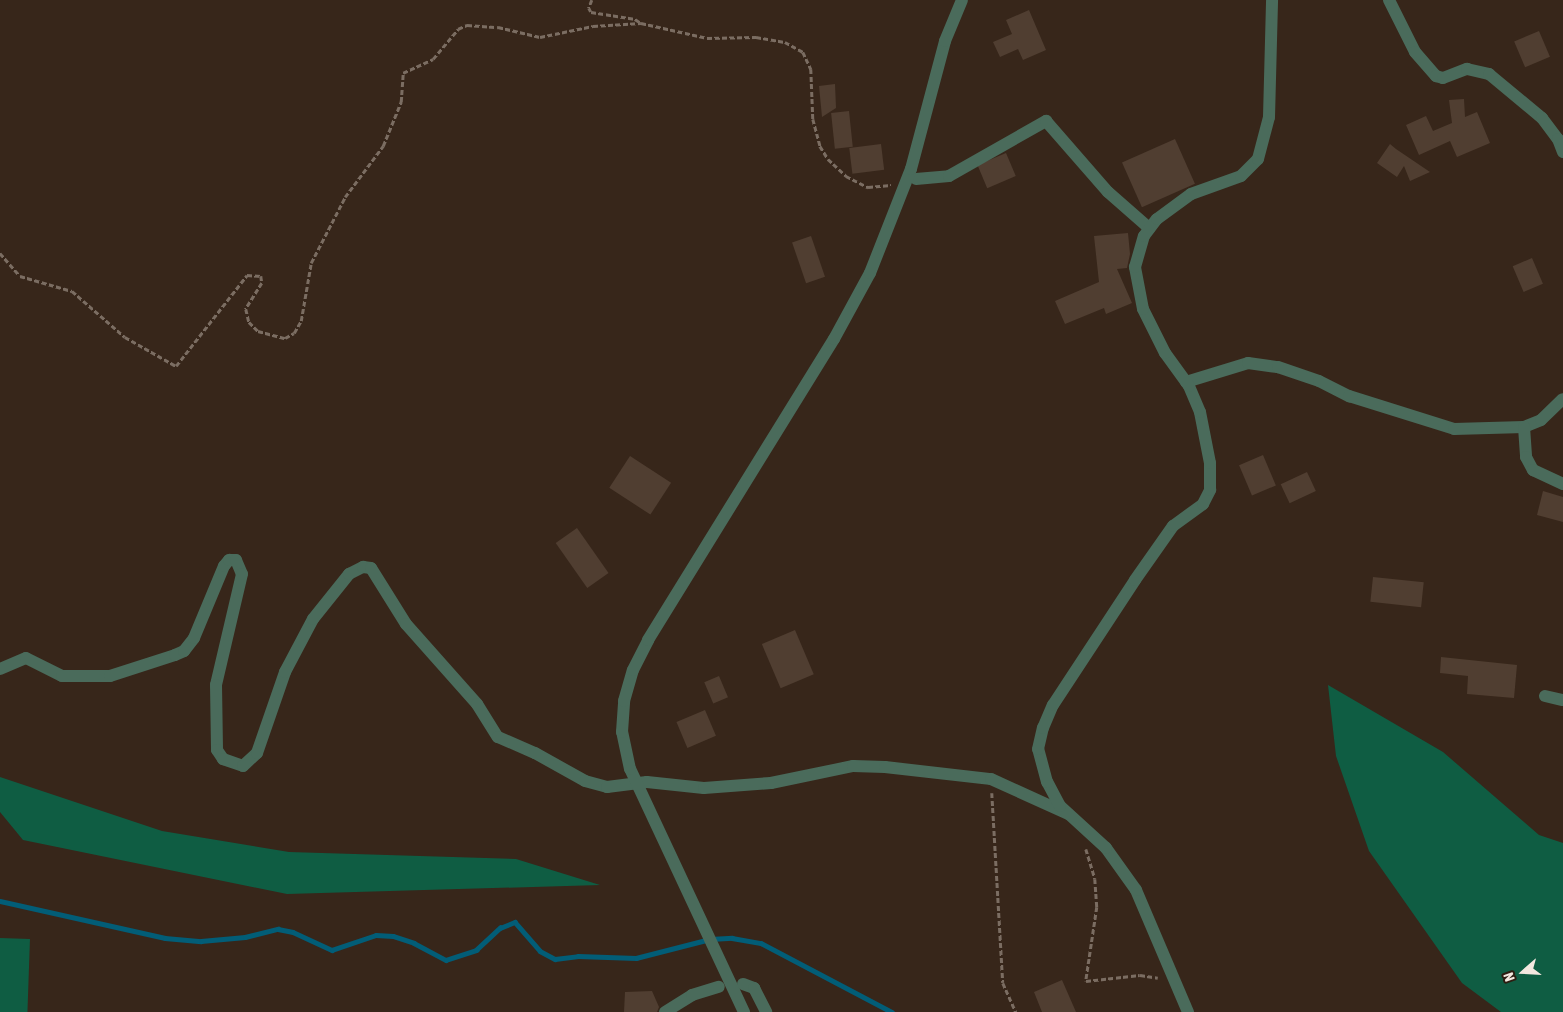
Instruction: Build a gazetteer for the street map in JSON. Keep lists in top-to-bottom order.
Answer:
{
  "north": "left"
}
